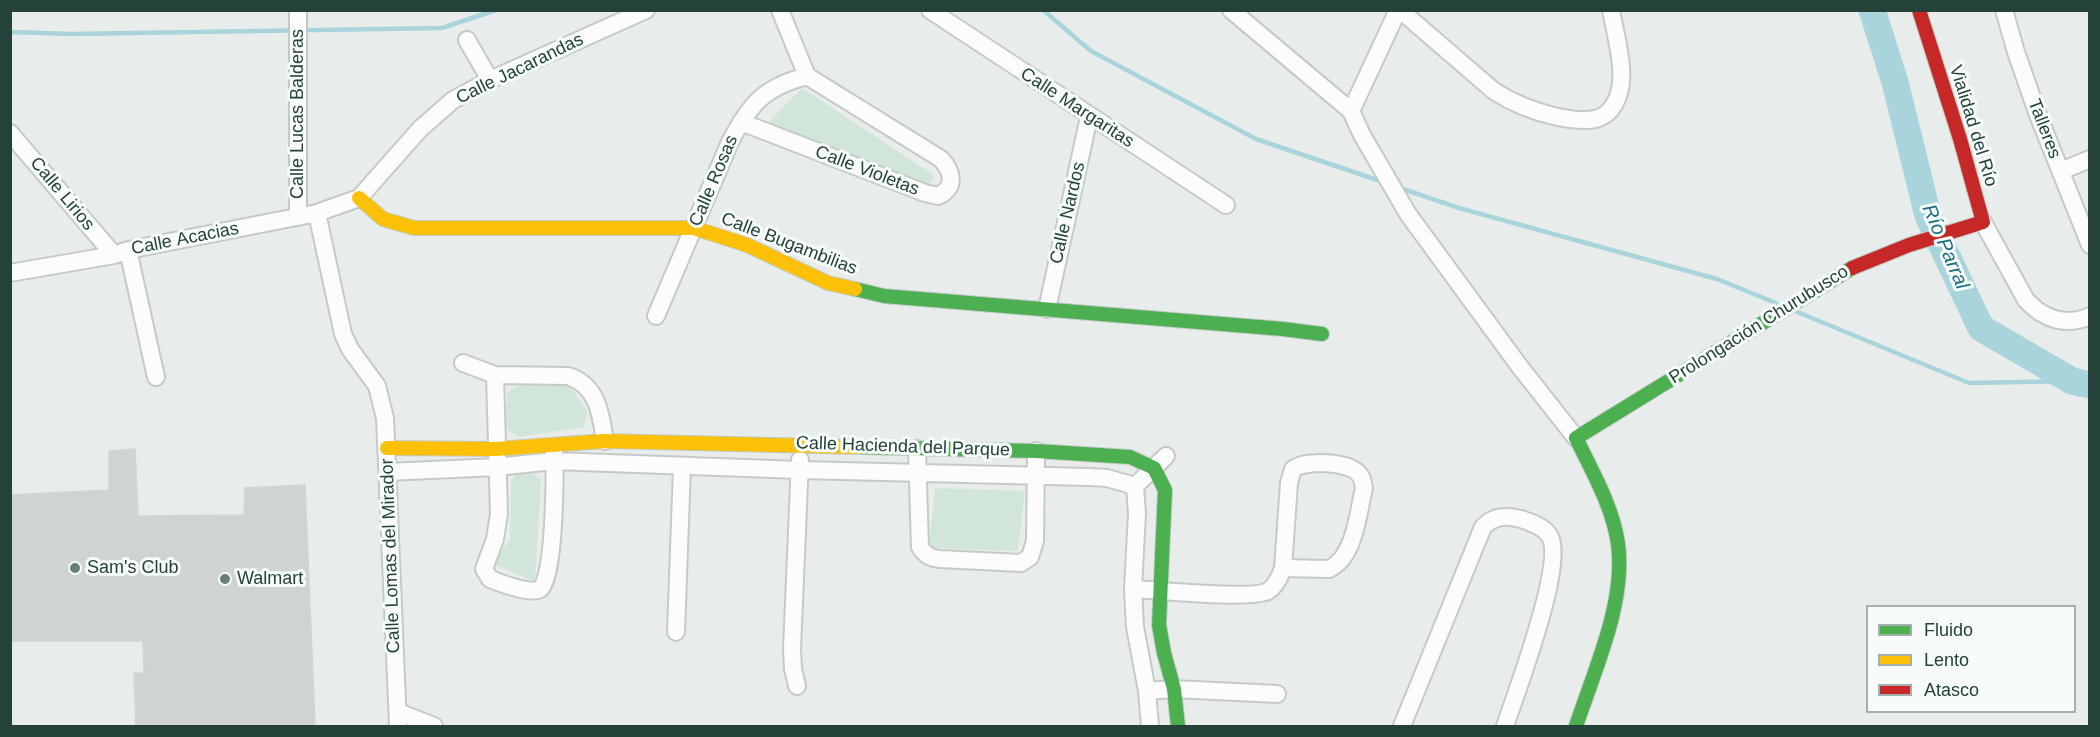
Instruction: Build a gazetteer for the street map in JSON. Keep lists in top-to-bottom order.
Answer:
{
  "streets": {
    "street": [
      "Calle Jacarandas",
      "Calle Margaritas",
      "Calle Lucas Balderas",
      "Vialidad del Río",
      "Talleres",
      "Calle Violetas",
      "Calle Rosas",
      "Calle Lirios",
      "Calle Nardos",
      "Calle Acacias",
      "Calle Bugambilias",
      "Prolongación Churubusco",
      "Calle Hacienda del Parque",
      "Calle Lomas del Mirador"
    ]
  },
  "crossings": [
    ["Calle Jacarandas", "Calle Acacias"],
    ["Calle Jacarandas", "Calle Bugambilias"],
    ["Calle Margaritas", "Calle Nardos"],
    ["Calle Lucas Balderas", "Calle Acacias"],
    ["Calle Lucas Balderas", "Calle Lomas del Mirador"],
    ["Vialidad del Río", "Prolongación Churubusco"],
    ["Calle Violetas", "Calle Rosas"],
    ["Calle Rosas", "Calle Bugambilias"],
    ["Calle Lirios", "Calle Acacias"],
    ["Calle Nardos", "Calle Bugambilias"],
    ["Calle Acacias", "Calle Bugambilias"],
    ["Calle Hacienda del Parque", "Calle Lomas del Mirador"]
  ],
  "water": ["Río Parral"],
  "places": ["Sam's Club", "Walmart"],
  "legend": ["Fluido", "Lento", "Atasco"]
}
